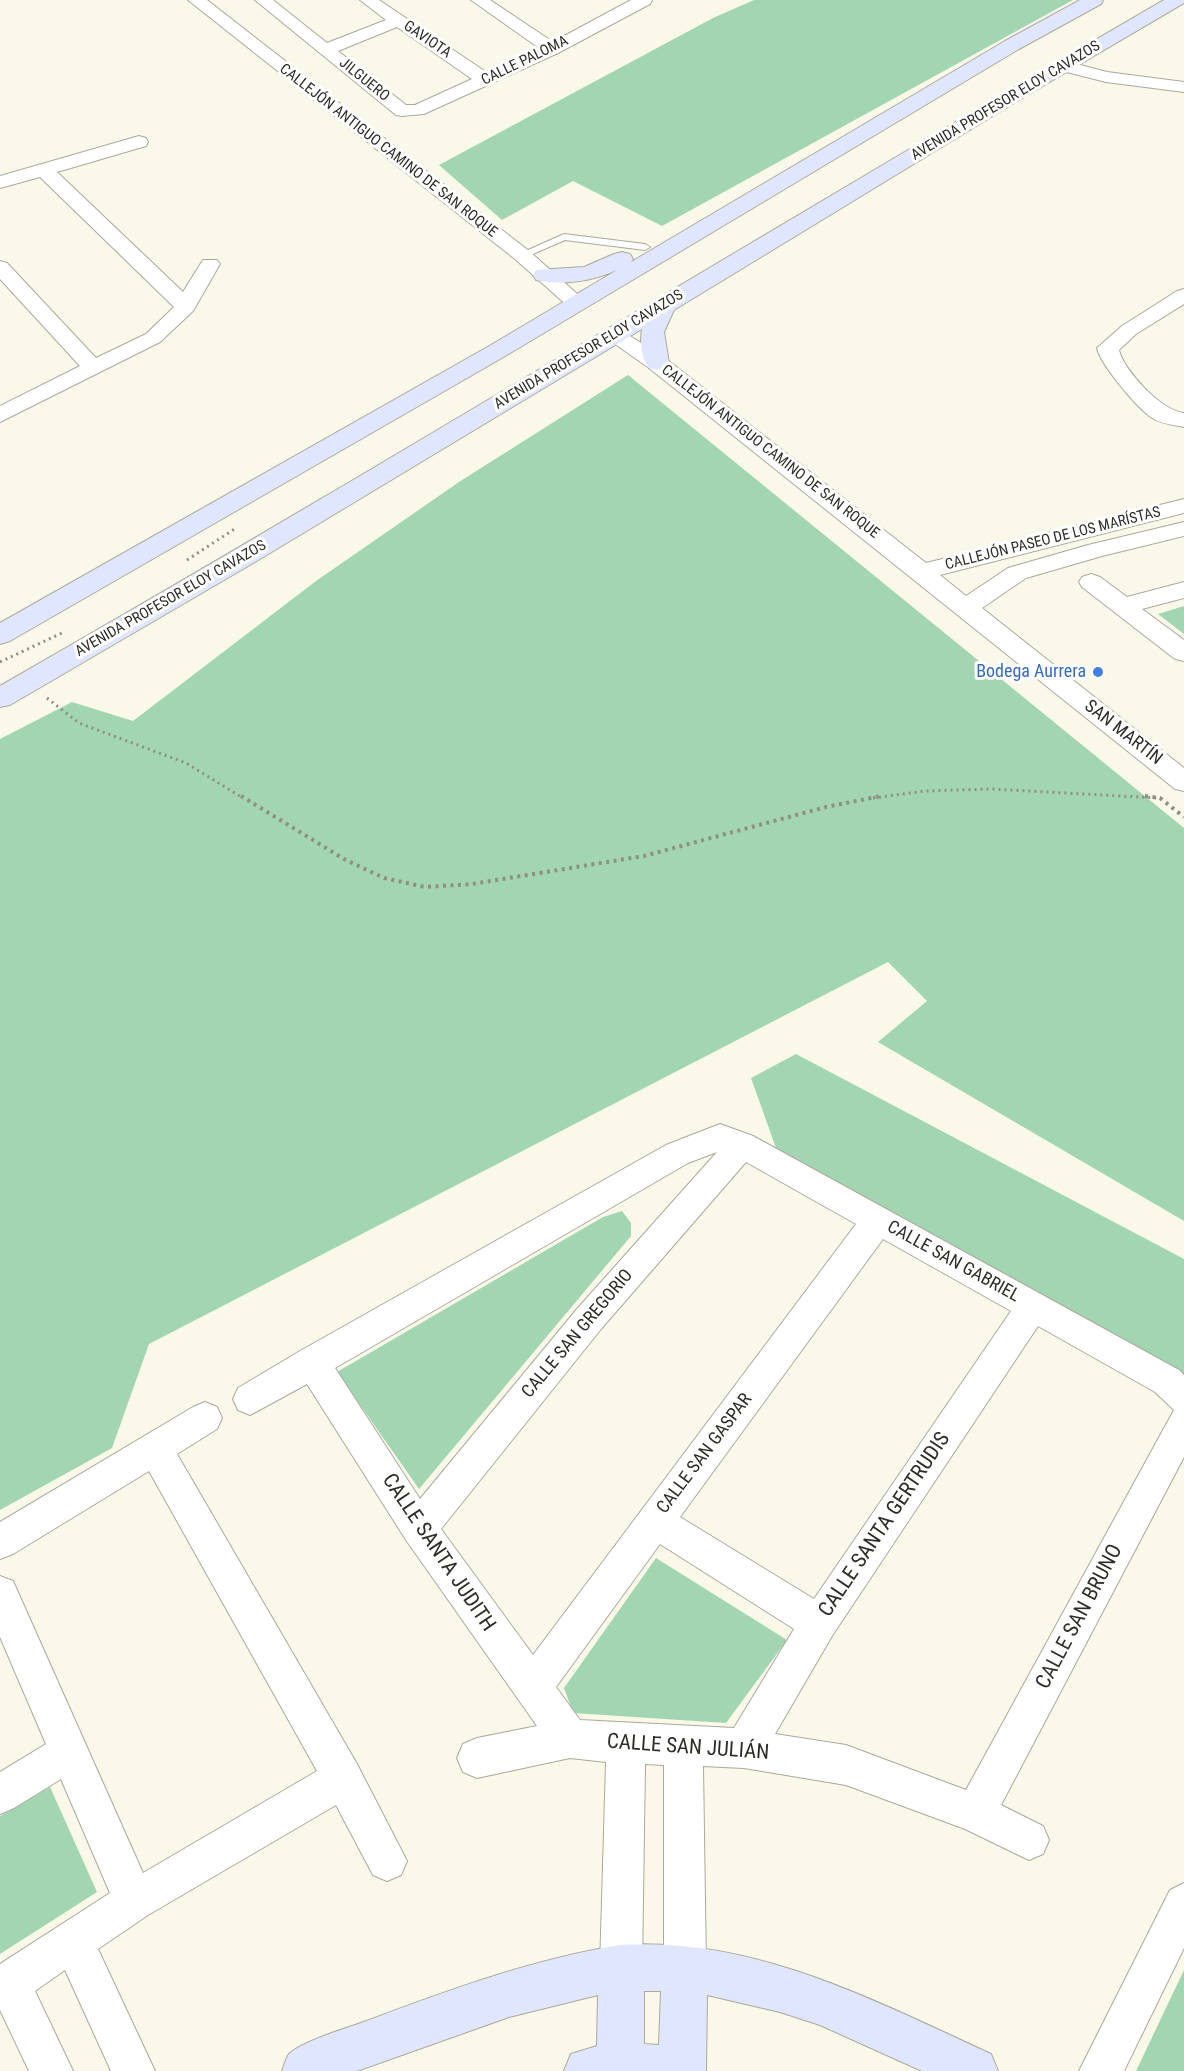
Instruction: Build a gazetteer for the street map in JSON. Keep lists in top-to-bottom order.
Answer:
{
  "streets": {
    "main road": ["AVENIDA PROFESOR ELOY CAVAZOS"],
    "street": [
      "GAVIOTA",
      "CALLE PALOMA",
      "JILGUERO",
      "CALLEJÓN ANTIGUO CAMINO DE SAN ROQUE",
      "CALLEJÓN PASEO DE LOS MARÍSTAS",
      "SAN MARTÍN",
      "CALLE SAN GABRIEL",
      "CALLE SAN GREGORIO",
      "CALLE SAN GASPAR",
      "CALLE SANTA GERTRUDIS",
      "CALLE SANTA JUDITH",
      "CALLE SAN BRUNO",
      "CALLE SAN JULIÁN"
    ]
  },
  "crossings": [
    ["GAVIOTA", "CALLE PALOMA"],
    ["CALLE PALOMA", "JILGUERO"],
    ["AVENIDA PROFESOR ELOY CAVAZOS", "CALLEJÓN ANTIGUO CAMINO DE SAN ROQUE"],
    ["CALLEJÓN ANTIGUO CAMINO DE SAN ROQUE", "CALLEJÓN PASEO DE LOS MARÍSTAS"],
    ["CALLEJÓN ANTIGUO CAMINO DE SAN ROQUE", "SAN MARTÍN"],
    ["CALLEJÓN PASEO DE LOS MARÍSTAS", "SAN MARTÍN"],
    ["CALLE SAN GABRIEL", "CALLE SAN GREGORIO"],
    ["CALLE SAN GABRIEL", "CALLE SAN GASPAR"],
    ["CALLE SAN GABRIEL", "CALLE SANTA GERTRUDIS"],
    ["CALLE SAN GABRIEL", "CALLE SAN BRUNO"],
    ["CALLE SAN GREGORIO", "CALLE SANTA JUDITH"],
    ["CALLE SAN GASPAR", "CALLE SANTA JUDITH"],
    ["CALLE SANTA GERTRUDIS", "CALLE SAN JULIÁN"],
    ["CALLE SANTA JUDITH", "CALLE SAN JULIÁN"],
    ["CALLE SAN BRUNO", "CALLE SAN JULIÁN"]
  ],
  "places": ["Bodega Aurrera"]
}
